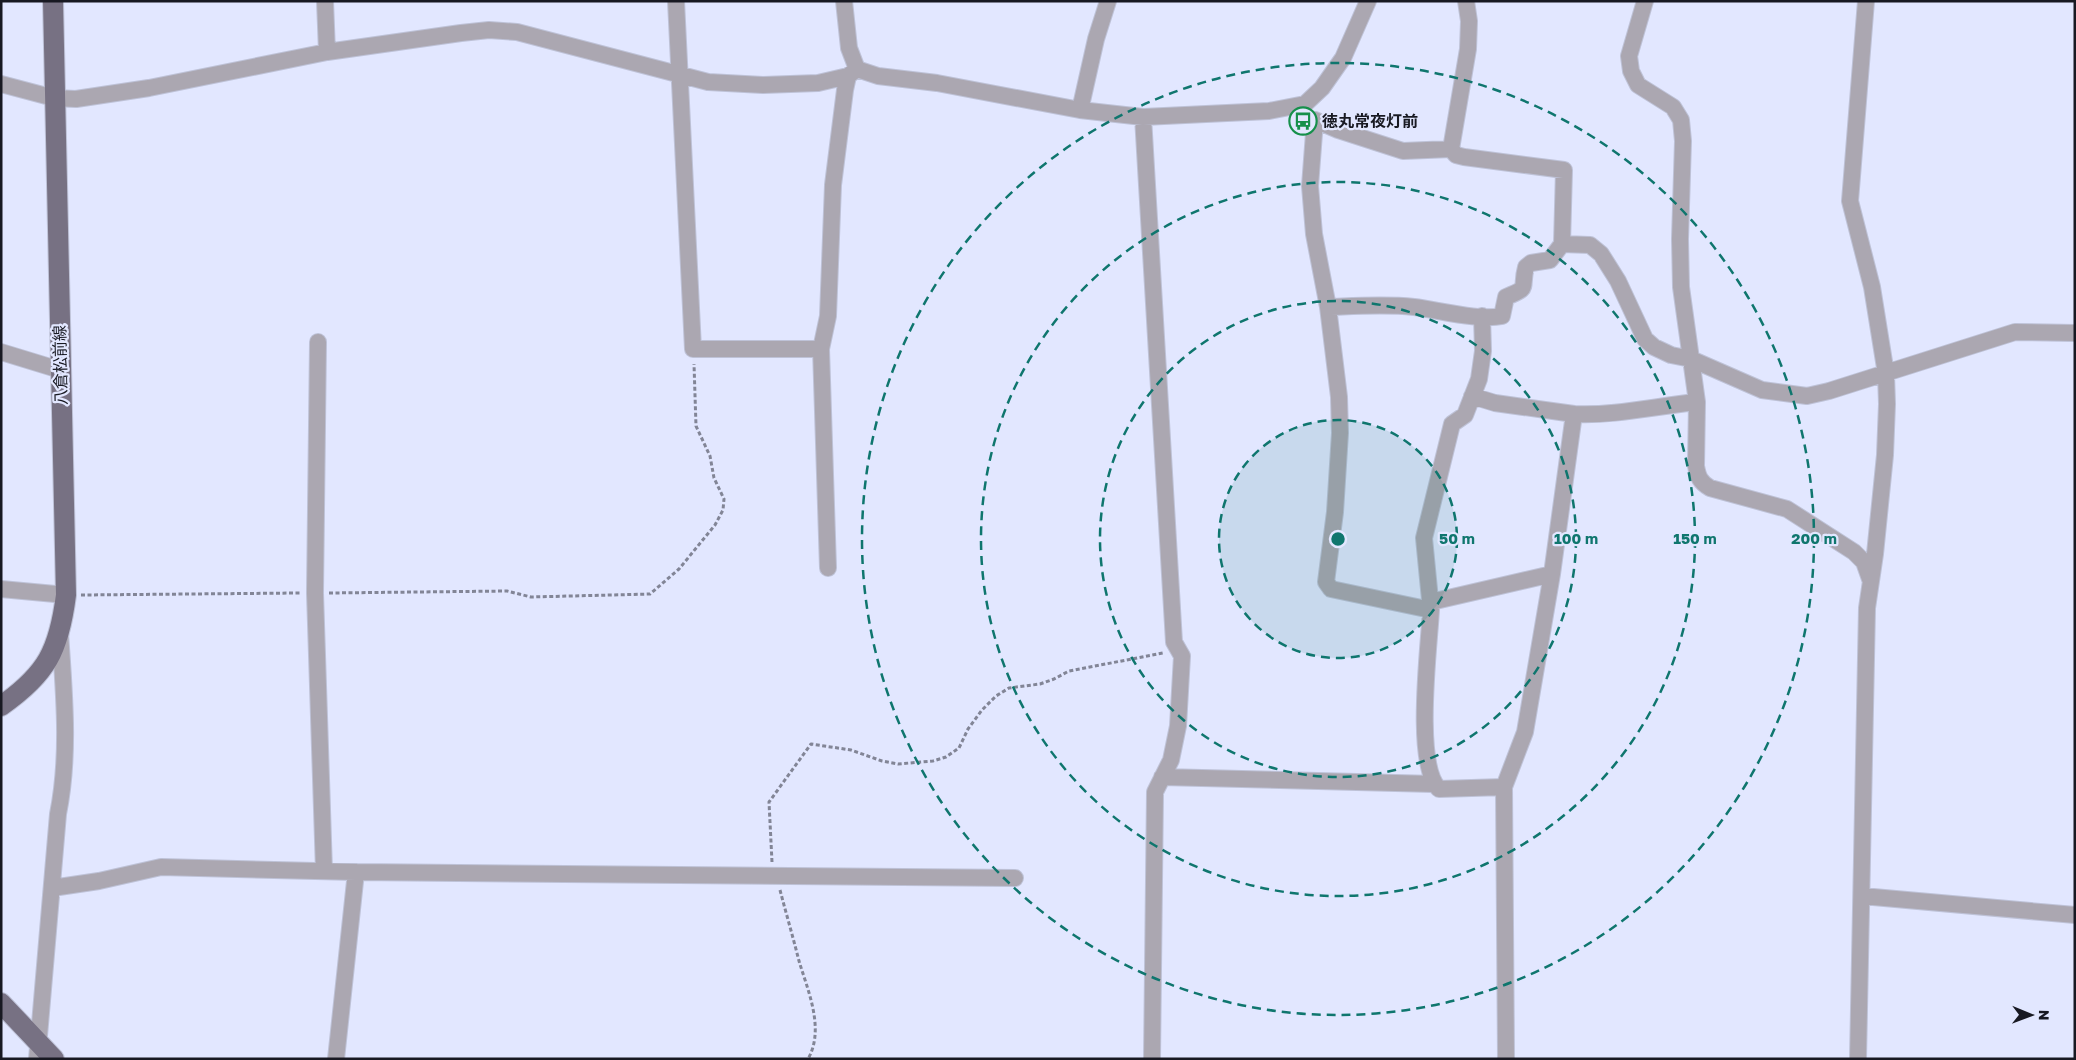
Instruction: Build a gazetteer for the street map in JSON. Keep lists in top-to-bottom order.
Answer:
{
  "streets": {
    "main road": ["八倉松前線"]
  },
  "places": {
    "bus stop": ["徳丸常夜灯前"]
  },
  "north": "right",
  "rings": [
    "50 m",
    "100 m",
    "150 m",
    "200 m"
  ]
}
